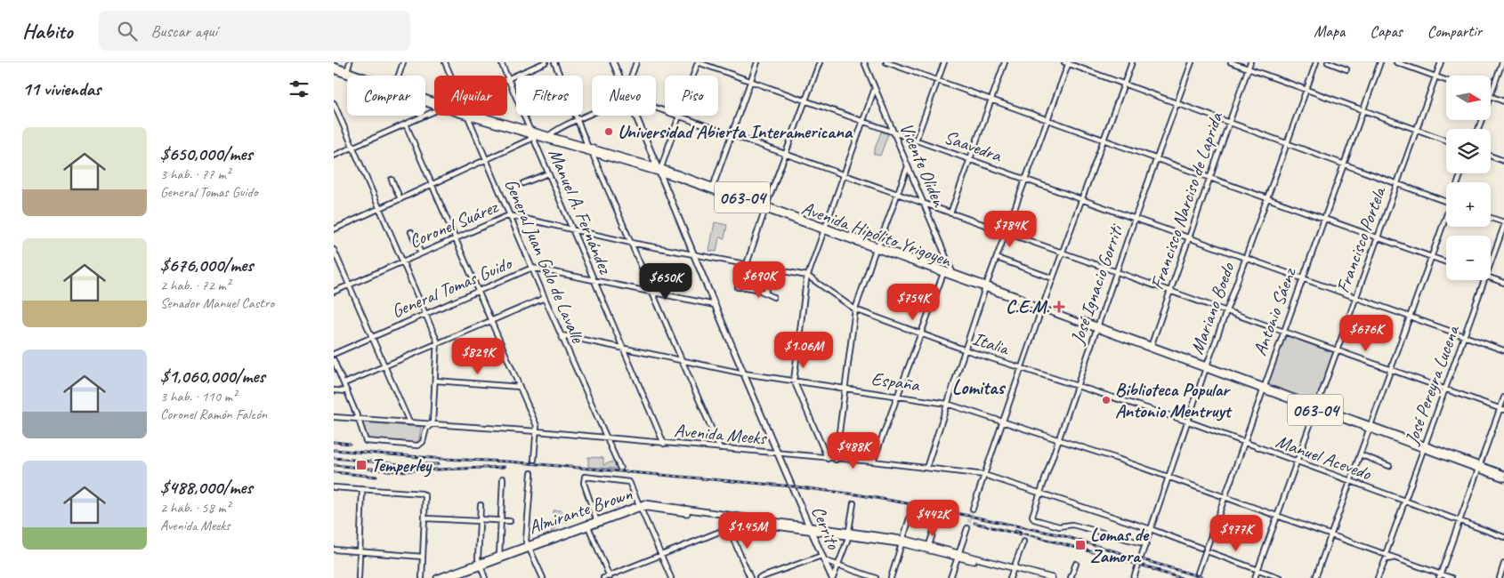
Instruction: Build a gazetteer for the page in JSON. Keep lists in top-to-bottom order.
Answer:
{
  "streets": {
    "main road": [
      "063-04",
      "Avenida Hipólito Yrigoyen",
      "Almirante Brown",
      "Cerrito"
    ],
    "street": [
      "Saavedra",
      "Vicente Oliden",
      "Francisco Narciso de Laprida",
      "Manuel A. Fernández",
      "Coronel Suárez",
      "Francisco Portela",
      "General Juan Galo de Lavalle",
      "José Ignacio Gorriti",
      "General Tomas Guido",
      "Mariano Boedo",
      "Antonio Sáenz",
      "Italia",
      "España",
      "José Pereyra Lucena",
      "Avenida Meeks",
      "Manuel Acevedo"
    ]
  },
  "crossings": [
    ["Saavedra", "Vicente Oliden"],
    ["Saavedra", "Francisco Narciso de Laprida"],
    ["Saavedra", "Francisco Portela"],
    ["Saavedra", "José Ignacio Gorriti"],
    ["Saavedra", "Mariano Boedo"],
    ["Saavedra", "Antonio Sáenz"],
    ["Saavedra", "José Pereyra Lucena"],
    ["Vicente Oliden", "Avenida Hipólito Yrigoyen"],
    ["Francisco Narciso de Laprida", "Avenida Hipólito Yrigoyen"],
    ["Manuel A. Fernández", "Coronel Suárez"],
    ["Manuel A. Fernández", "Avenida Hipólito Yrigoyen"],
    ["Manuel A. Fernández", "General Tomas Guido"],
    ["Manuel A. Fernández", "España"],
    ["Manuel A. Fernández", "Avenida Meeks"],
    ["Coronel Suárez", "General Juan Galo de Lavalle"],
    ["Coronel Suárez", "Italia"],
    ["Coronel Suárez", "Cerrito"],
    ["Avenida Hipólito Yrigoyen", "Francisco Portela"],
    ["Avenida Hipólito Yrigoyen", "José Ignacio Gorriti"],
    ["Avenida Hipólito Yrigoyen", "Mariano Boedo"],
    ["Avenida Hipólito Yrigoyen", "Antonio Sáenz"],
    ["Avenida Hipólito Yrigoyen", "José Pereyra Lucena"],
    ["Avenida Hipólito Yrigoyen", "Cerrito"],
    ["Francisco Portela", "España"],
    ["Francisco Portela", "Manuel Acevedo"],
    ["General Juan Galo de Lavalle", "General Tomas Guido"],
    ["General Juan Galo de Lavalle", "España"],
    ["General Juan Galo de Lavalle", "Avenida Meeks"],
    ["José Ignacio Gorriti", "Mariano Boedo"],
    ["José Ignacio Gorriti", "Italia"],
    ["José Ignacio Gorriti", "España"],
    ["José Ignacio Gorriti", "Avenida Meeks"],
    ["General Tomas Guido", "Cerrito"],
    ["Mariano Boedo", "España"],
    ["Mariano Boedo", "Avenida Meeks"],
    ["Mariano Boedo", "Manuel Acevedo"],
    ["Antonio Sáenz", "España"],
    ["Antonio Sáenz", "Manuel Acevedo"],
    ["Italia", "Manuel Acevedo"],
    ["Italia", "Cerrito"],
    ["España", "José Pereyra Lucena"],
    ["España", "Cerrito"],
    ["José Pereyra Lucena", "Manuel Acevedo"],
    ["Avenida Meeks", "Cerrito"],
    ["Almirante Brown", "Cerrito"]
  ],
  "districts": ["Lomitas"],
  "places": {
    "other": ["Universidad Abierta Interamericana", "Biblioteca Popular Antonio Mentruyt"],
    "health": ["C.E.M."],
    "transit": ["Temperley", "Lomas de Zamora"]
  },
  "north": "right",
  "page": {
    "header": "Habito",
    "search": "Buscar aquí",
    "nav": ["Mapa", "Capas", "Compartir"],
    "heading": "11 viviendas",
    "map_buttons": ["+", "−"],
    "chip": [
      "Comprar",
      "Alquilar",
      "Filtros",
      "Nuevo",
      "Piso"
    ],
    "list": [
      {
        "name": "$650,000/mes",
        "note": "3 hab. · 77 m² · General Tomas Guido"
      },
      {
        "name": "$676,000/mes",
        "note": "2 hab. · 72 m² · Senador Manuel Castro"
      },
      {
        "name": "$1,060,000/mes",
        "note": "3 hab. · 110 m² · Coronel Ramón Falcón"
      },
      {
        "name": "$488,000/mes",
        "note": "2 hab. · 58 m² · Avenida Meeks"
      }
    ],
    "price": [
      "$784K",
      "$690K",
      "$650K",
      "$754K",
      "$676K",
      "$1.06M",
      "$829K",
      "$488K",
      "$442K",
      "$1.45M",
      "$977K"
    ]
  }
}
